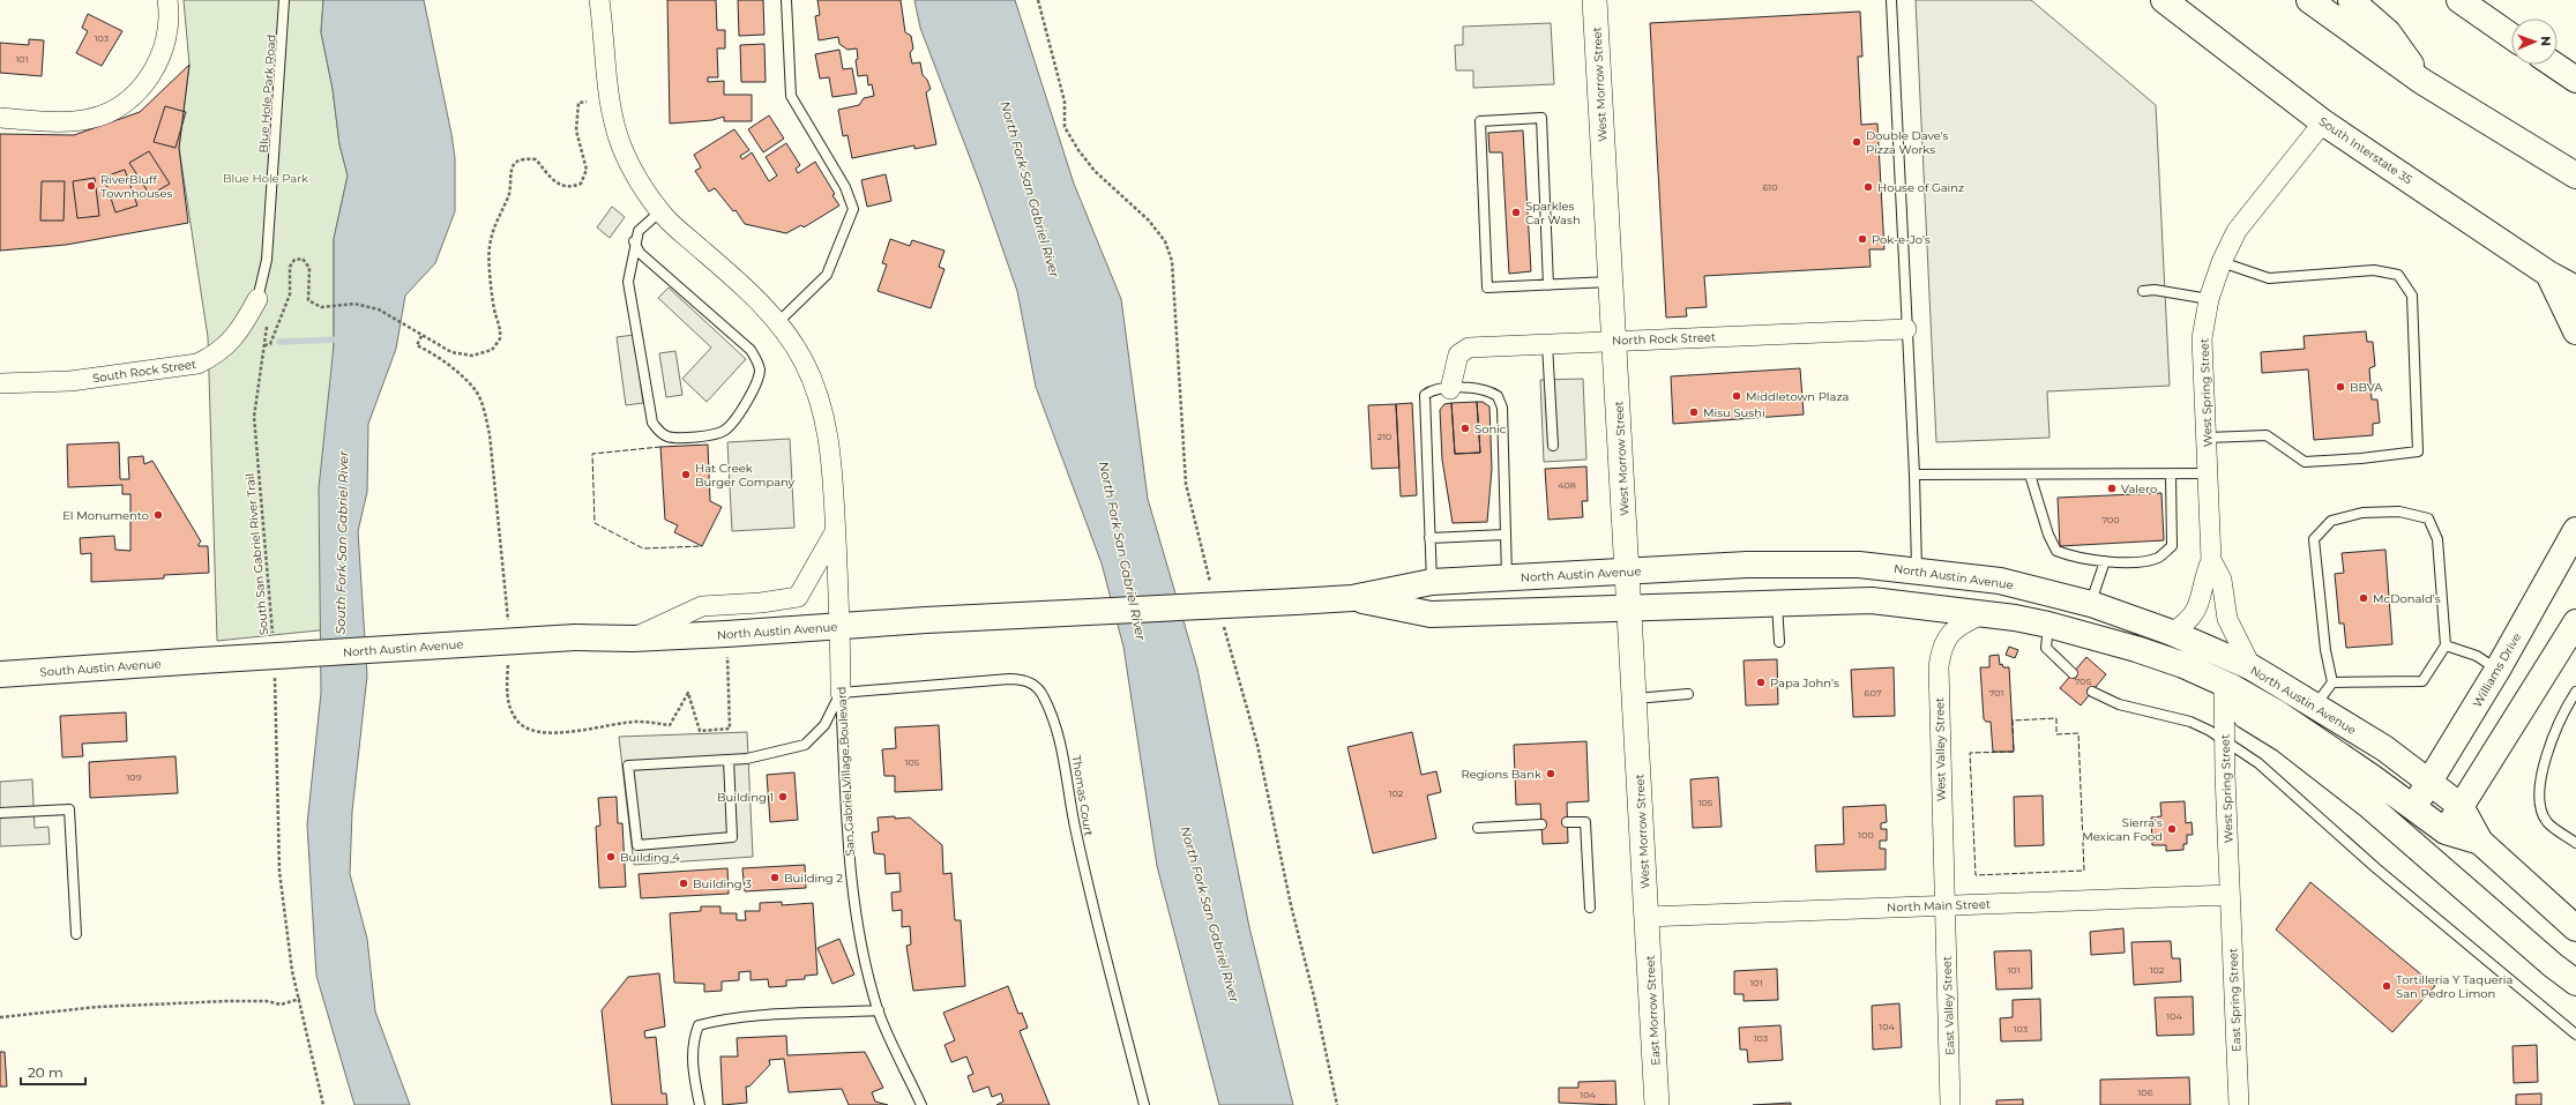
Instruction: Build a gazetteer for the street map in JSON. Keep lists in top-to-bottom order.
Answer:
{
  "streets": {
    "main road": [
      "South Interstate 35",
      "North Austin Avenue",
      "South Austin Avenue",
      "Williams Drive"
    ],
    "street": [
      "West Morrow Street",
      "North Rock Street",
      "South Rock Street",
      "West Spring Street",
      "West Valley Street",
      "San Gabriel Village Boulevard",
      "North Main Street",
      "East Spring Street",
      "East Valley Street",
      "East Morrow Street"
    ],
    "lane": ["Blue Hole Park Road", "Thomas Court"],
    "path": ["South San Gabriel River Trail"]
  },
  "crossings": [
    ["West Morrow Street", "North Rock Street"],
    ["West Morrow Street", "North Austin Avenue"],
    ["West Morrow Street", "North Main Street"],
    ["West Morrow Street", "East Morrow Street"],
    ["Blue Hole Park Road", "South Rock Street"],
    ["South Interstate 35", "West Spring Street"],
    ["West Spring Street", "North Austin Avenue"],
    ["West Spring Street", "North Main Street"],
    ["West Spring Street", "East Spring Street"],
    ["North Austin Avenue", "South Austin Avenue"],
    ["North Austin Avenue", "Williams Drive"],
    ["North Austin Avenue", "West Valley Street"],
    ["North Austin Avenue", "San Gabriel Village Boulevard"],
    ["West Valley Street", "North Main Street"],
    ["West Valley Street", "East Valley Street"],
    ["San Gabriel Village Boulevard", "Thomas Court"],
    ["North Main Street", "East Spring Street"],
    ["North Main Street", "East Valley Street"],
    ["North Main Street", "East Morrow Street"]
  ],
  "water": ["North Fork San Gabriel River", "South Fork San Gabriel River"],
  "parks": ["Blue Hole Park"],
  "places": [
    "Double Dave's Pizza Works",
    "RiverBluff Townhouses",
    "House of Gainz",
    "Sparkles Car Wash",
    "Pok-e-Jo's",
    "BBVA",
    "Middletown Plaza",
    "Misu Sushi",
    "Sonic",
    "Hat Creek Burger Company",
    "Valero",
    "El Monumento",
    "McDonald's",
    "Papa John's",
    "Regions Bank",
    "Building 1",
    "Sierra's Mexican Food",
    "Building 4",
    "Building 2",
    "Building 3",
    "Tortilleria Y Taqueria San Pedro Limon"
  ],
  "house_numbers": [
    "103",
    "101",
    "610",
    "210",
    "408",
    "700",
    "705",
    "607",
    "701",
    "105",
    "109",
    "102",
    "105",
    "100",
    "101",
    "102",
    "101",
    "104",
    "104",
    "103",
    "103",
    "106",
    "104"
  ],
  "scale_bar": "20 m",
  "north": "right"
}
